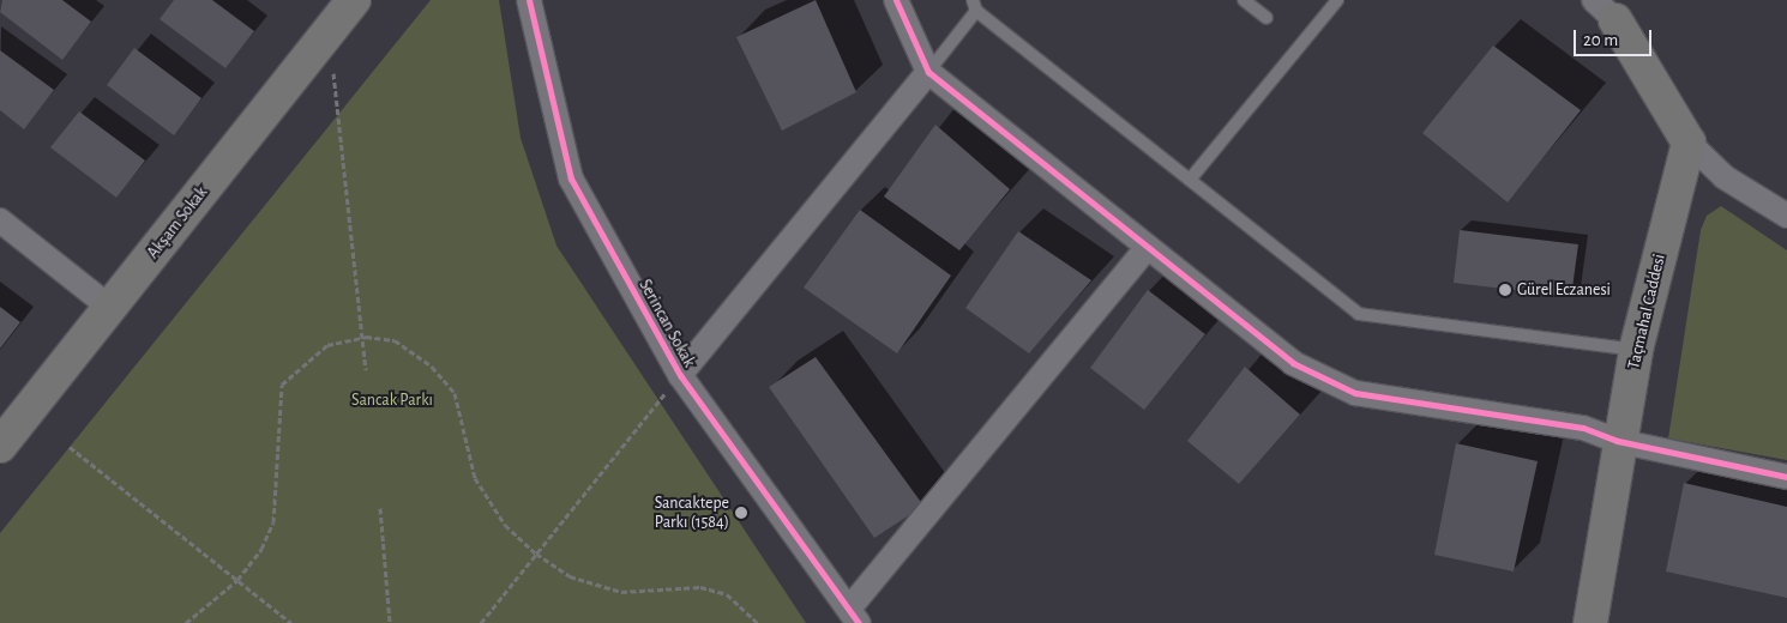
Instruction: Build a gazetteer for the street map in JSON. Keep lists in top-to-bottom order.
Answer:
{
  "streets": {
    "street": ["Akşam Sokak", "Taçmahal Caddesi", "Serincan Sokak"]
  },
  "parks": ["Sancak Parkı"],
  "places": ["Gürel Eczanesi", "Sancaktepe Parkı (1584)"],
  "scale_bar": "20 m"
}
